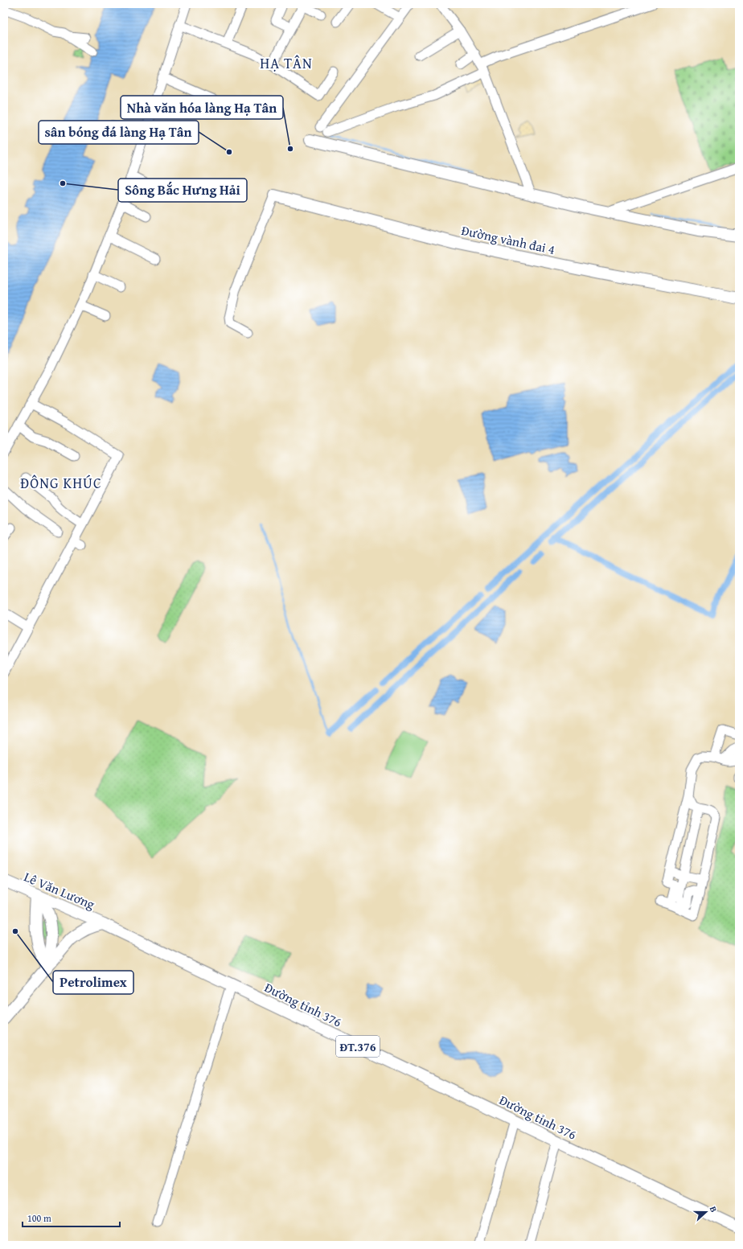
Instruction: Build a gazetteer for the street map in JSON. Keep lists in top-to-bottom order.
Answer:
{
  "streets": {
    "main road": [
      "Đường vành đai 4",
      "Lê Văn Lương",
      "Đường tỉnh 376",
      "ĐT.376"
    ]
  },
  "crossings": [
    ["Lê Văn Lương", "Đường tỉnh 376"]
  ],
  "districts": ["HẠ TÂN", "ĐÔNG KHÚC"],
  "places": [
    "Nhà văn hóa làng Hạ Tân",
    "sân bóng đá làng Hạ Tân",
    "Sông Bắc Hưng Hải",
    "Petrolimex"
  ],
  "scale_bar": "100 m",
  "north": "right"
}
